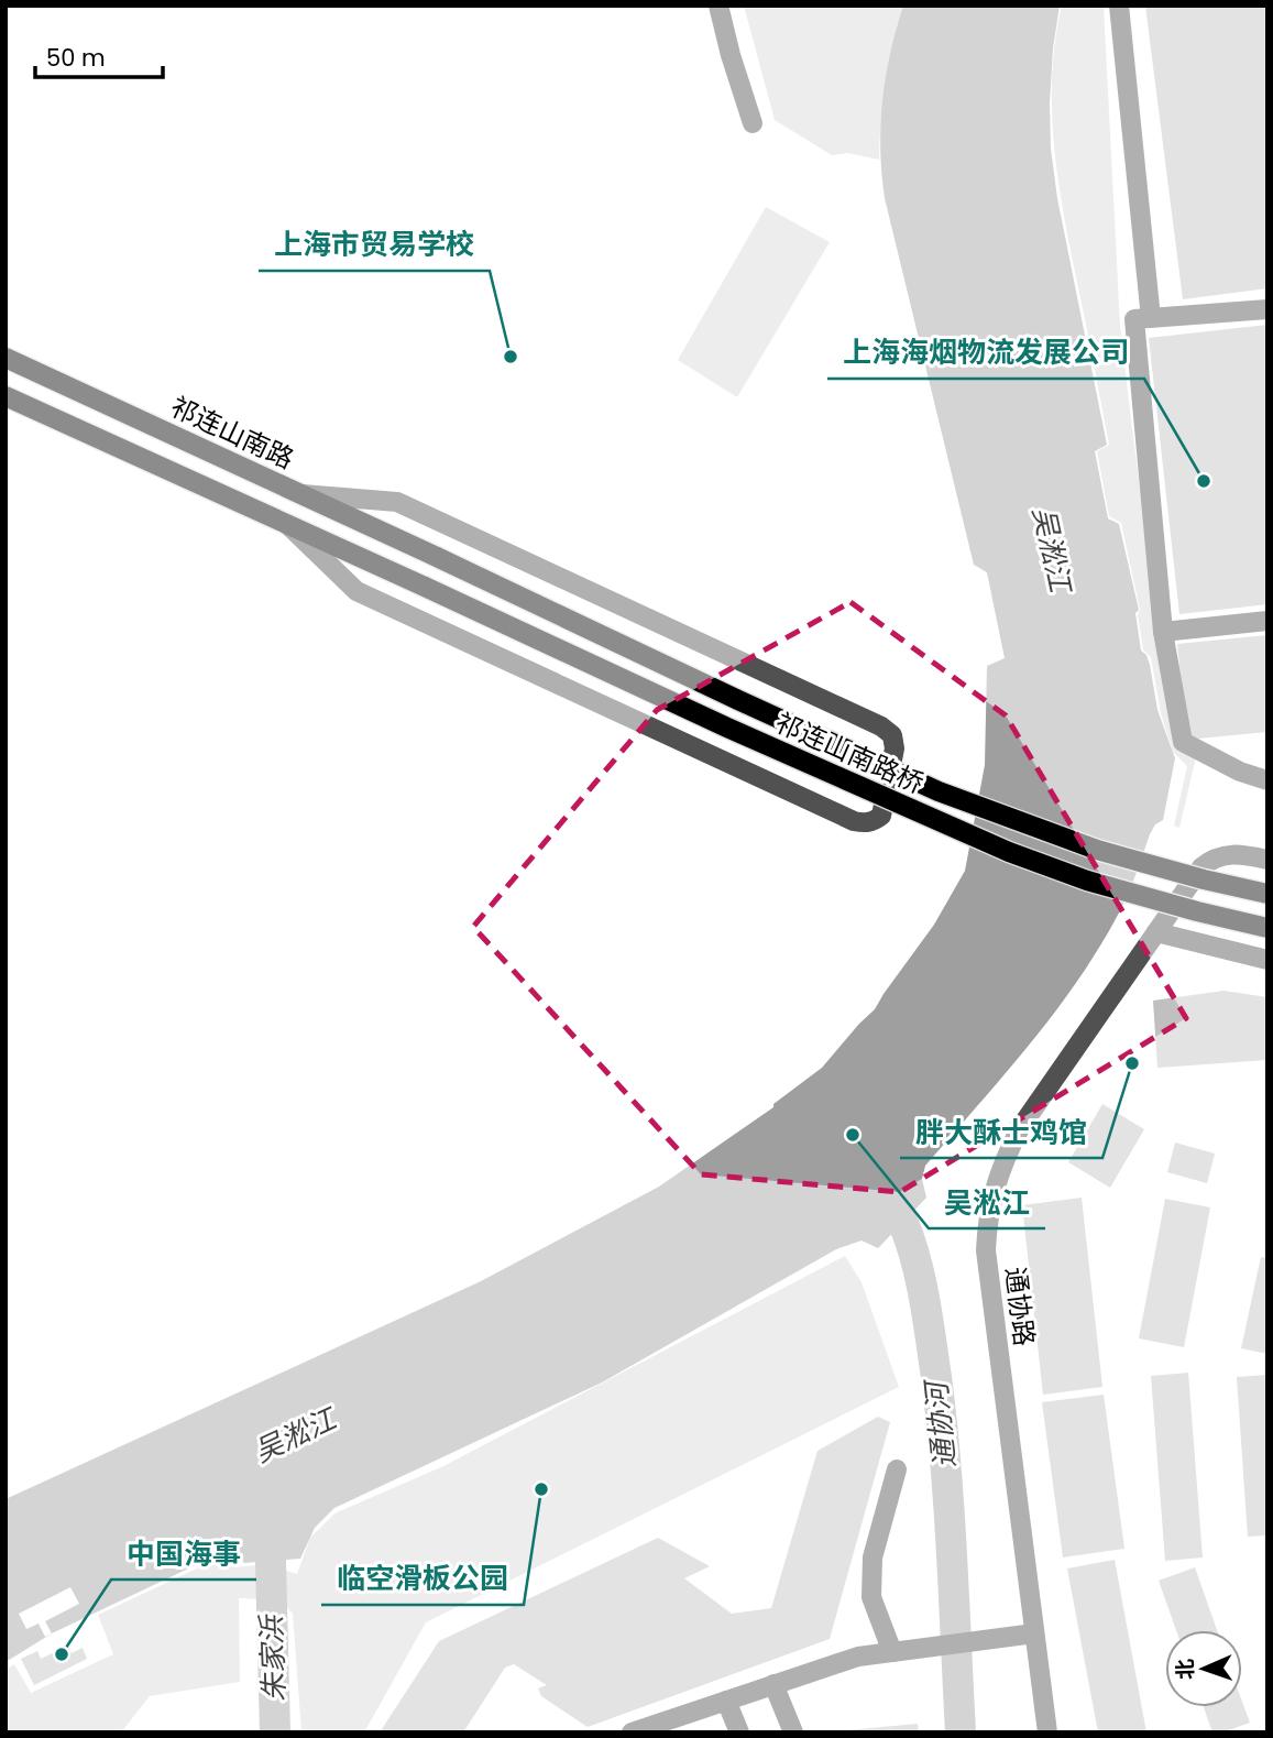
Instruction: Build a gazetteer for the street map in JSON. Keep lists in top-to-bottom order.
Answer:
{
  "streets": {
    "main road": ["祁连山南路", "祁连山南路桥"],
    "street": ["通协路"]
  },
  "crossings": [
    ["祁连山南路", "祁连山南路桥"]
  ],
  "water": ["吴淞江", "通协河", "朱家浜"],
  "places": [
    "上海市贸易学校",
    "上海海烟物流发展公司",
    "胖大酥士鸡馆",
    "吴淞江",
    "临空滑板公园",
    "中国海事"
  ],
  "scale_bar": "50 m",
  "north": "left"
}
